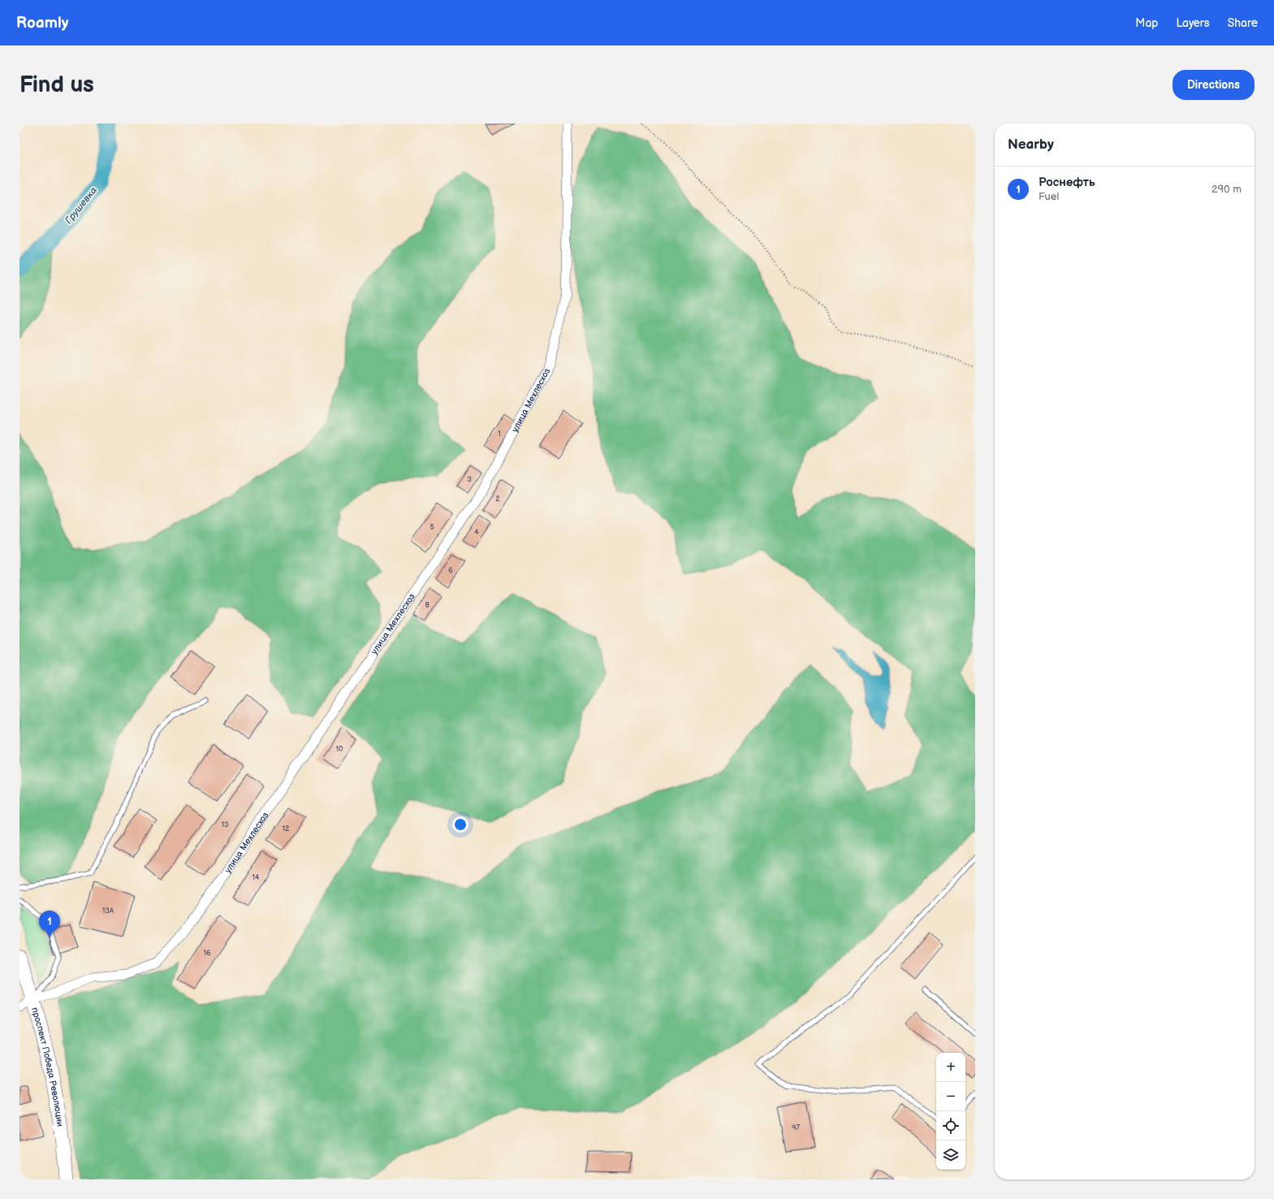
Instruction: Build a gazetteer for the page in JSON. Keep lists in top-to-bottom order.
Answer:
{
  "streets": {
    "main road": ["проспект Победа Революции"],
    "street": ["улица Мехлесхоз"]
  },
  "crossings": [
    ["улица Мехлесхоз", "проспект Победа Революции"]
  ],
  "water": ["Грушевка"],
  "house_numbers": [
    "1",
    "3",
    "2",
    "5",
    "4",
    "6",
    "8",
    "10",
    "13",
    "12",
    "14",
    "13А",
    "16",
    "97"
  ],
  "page": {
    "header": "Roamly",
    "nav": ["Map", "Layers", "Share"],
    "buttons": "Directions",
    "title": "Find us",
    "heading": "Nearby",
    "list": [
      {
        "mark": "1",
        "name": "Роснефть",
        "note": "Fuel",
        "value": "290 m"
      }
    ],
    "pins": "1",
    "map_buttons": ["+", "−"]
  }
}
